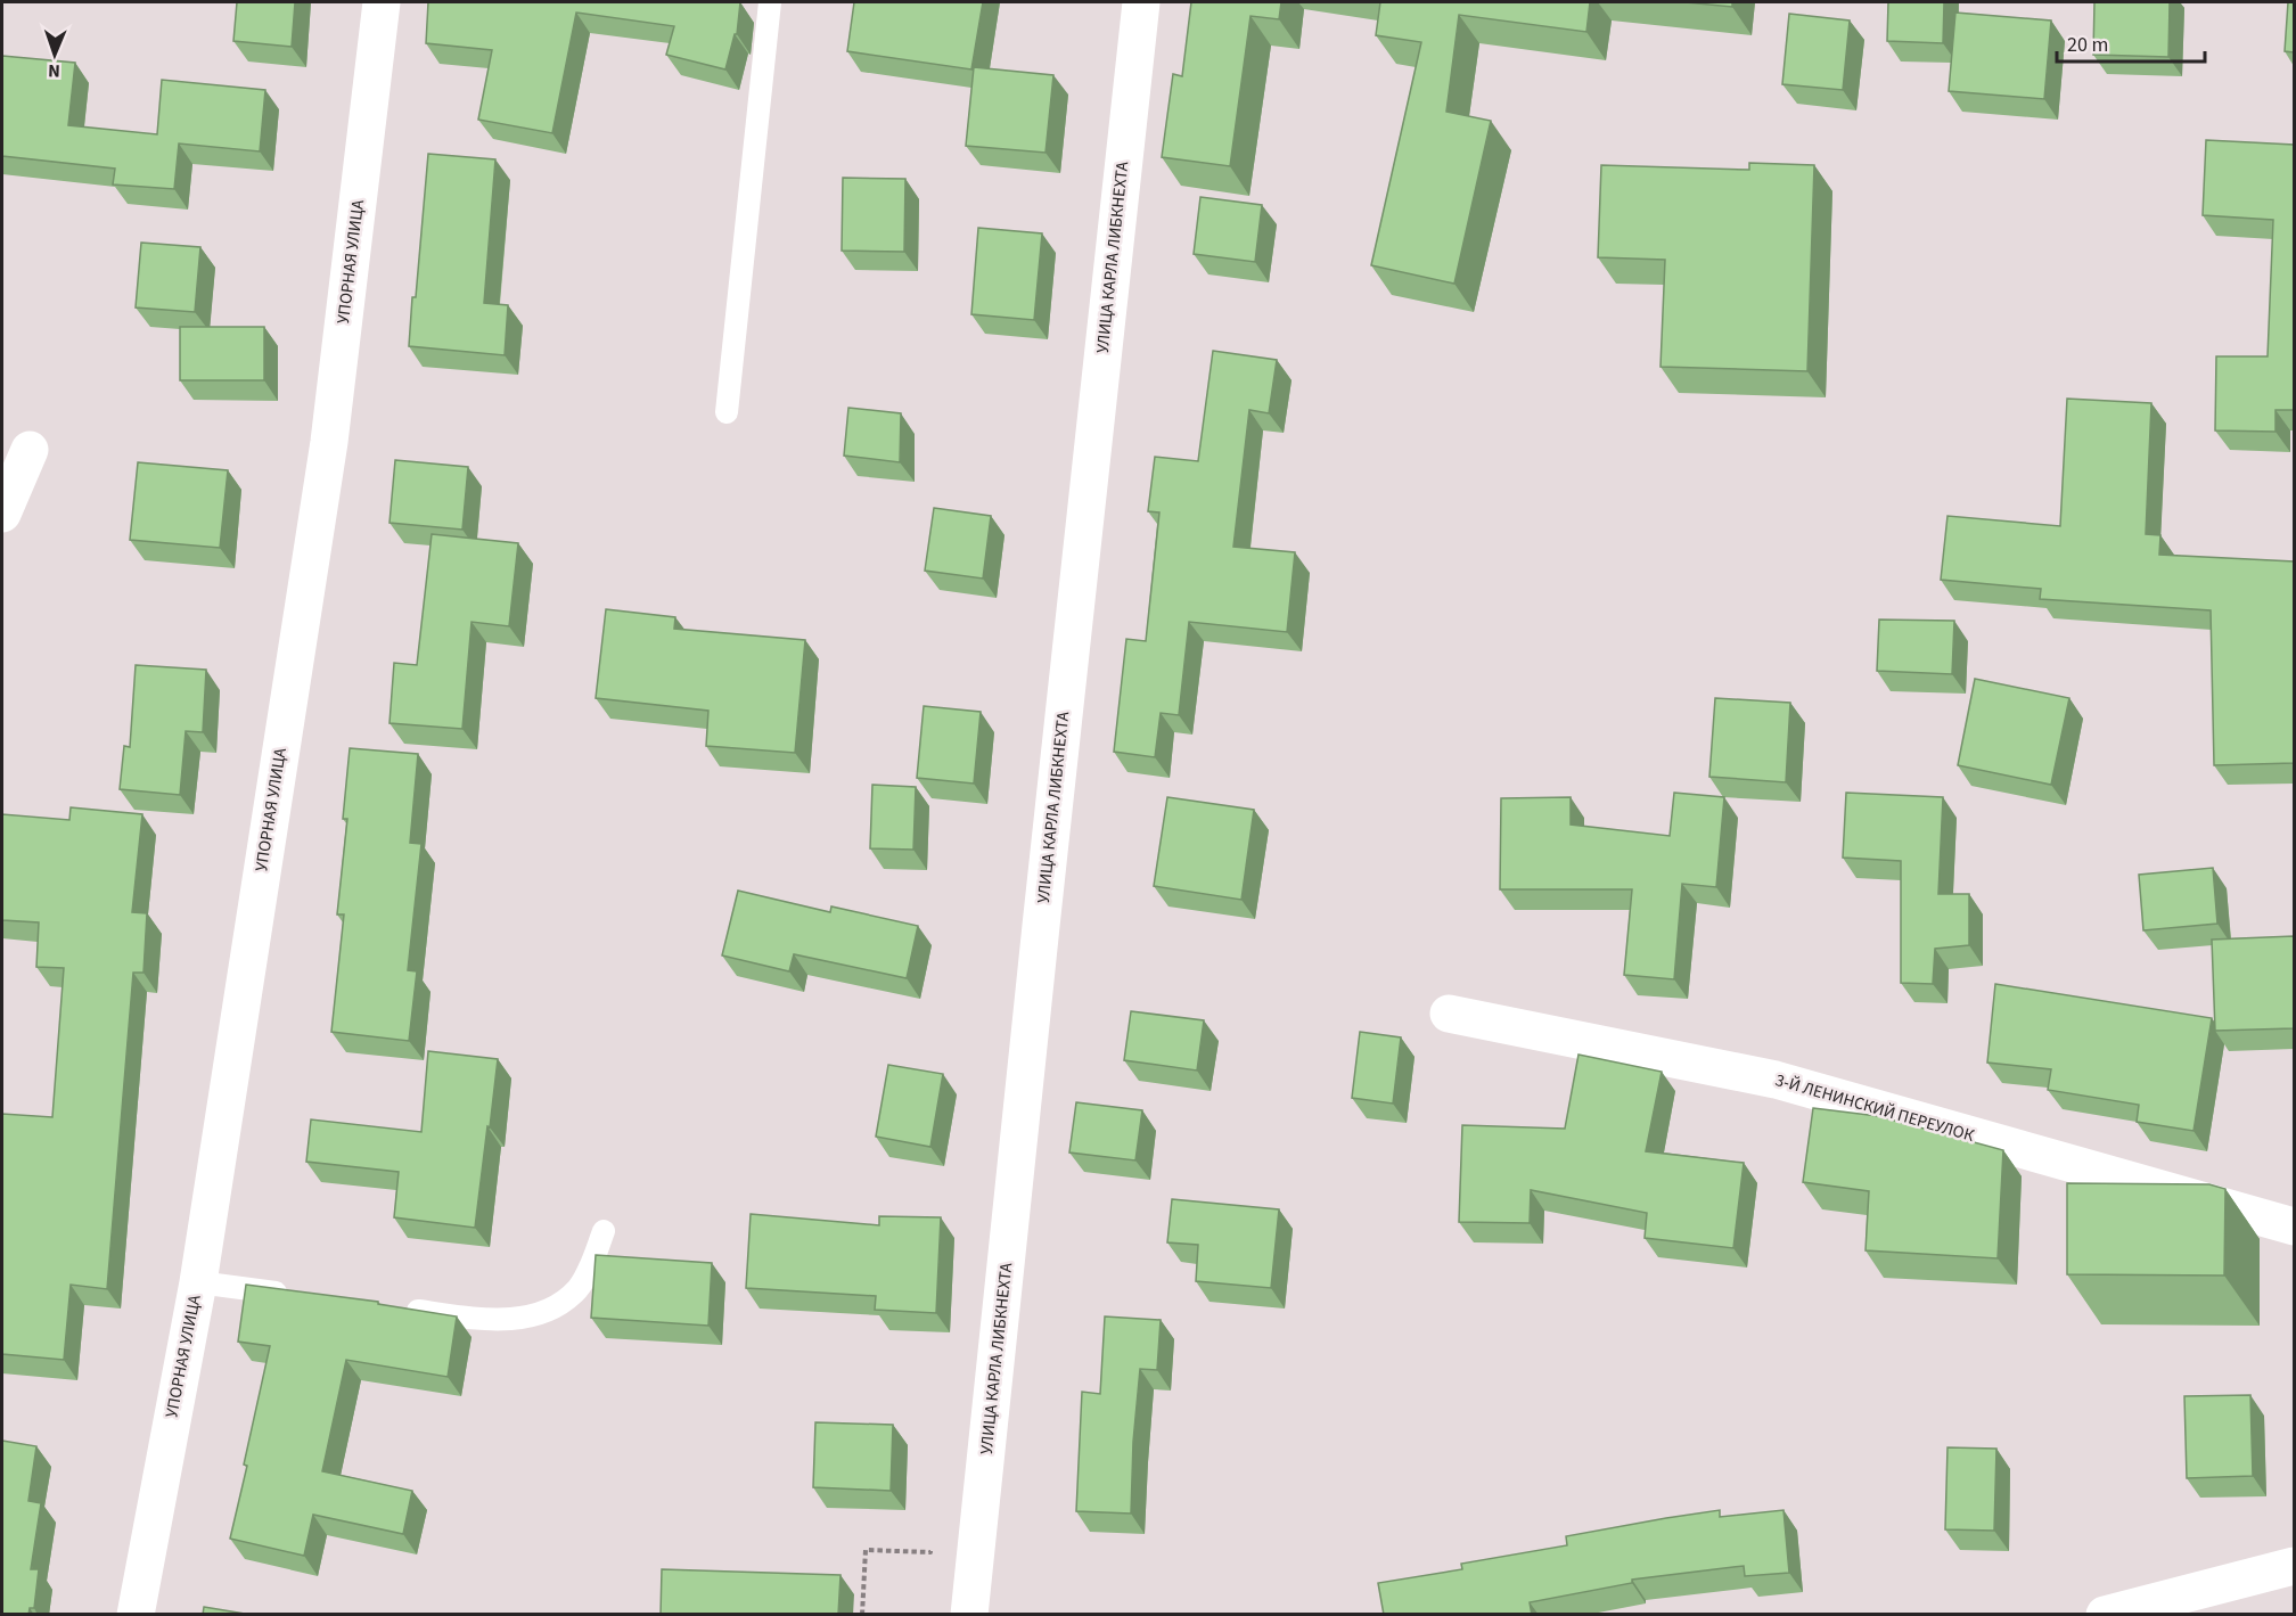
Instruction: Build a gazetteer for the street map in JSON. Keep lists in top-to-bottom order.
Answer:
{
  "streets": {
    "street": ["УЛИЦА КАРЛА ЛИБКНЕХТА", "УПОРНАЯ УЛИЦА", "3-Й ЛЕНИНСКИЙ ПЕРЕУЛОК"]
  },
  "scale_bar": "20 m",
  "north": "bottom"
}
